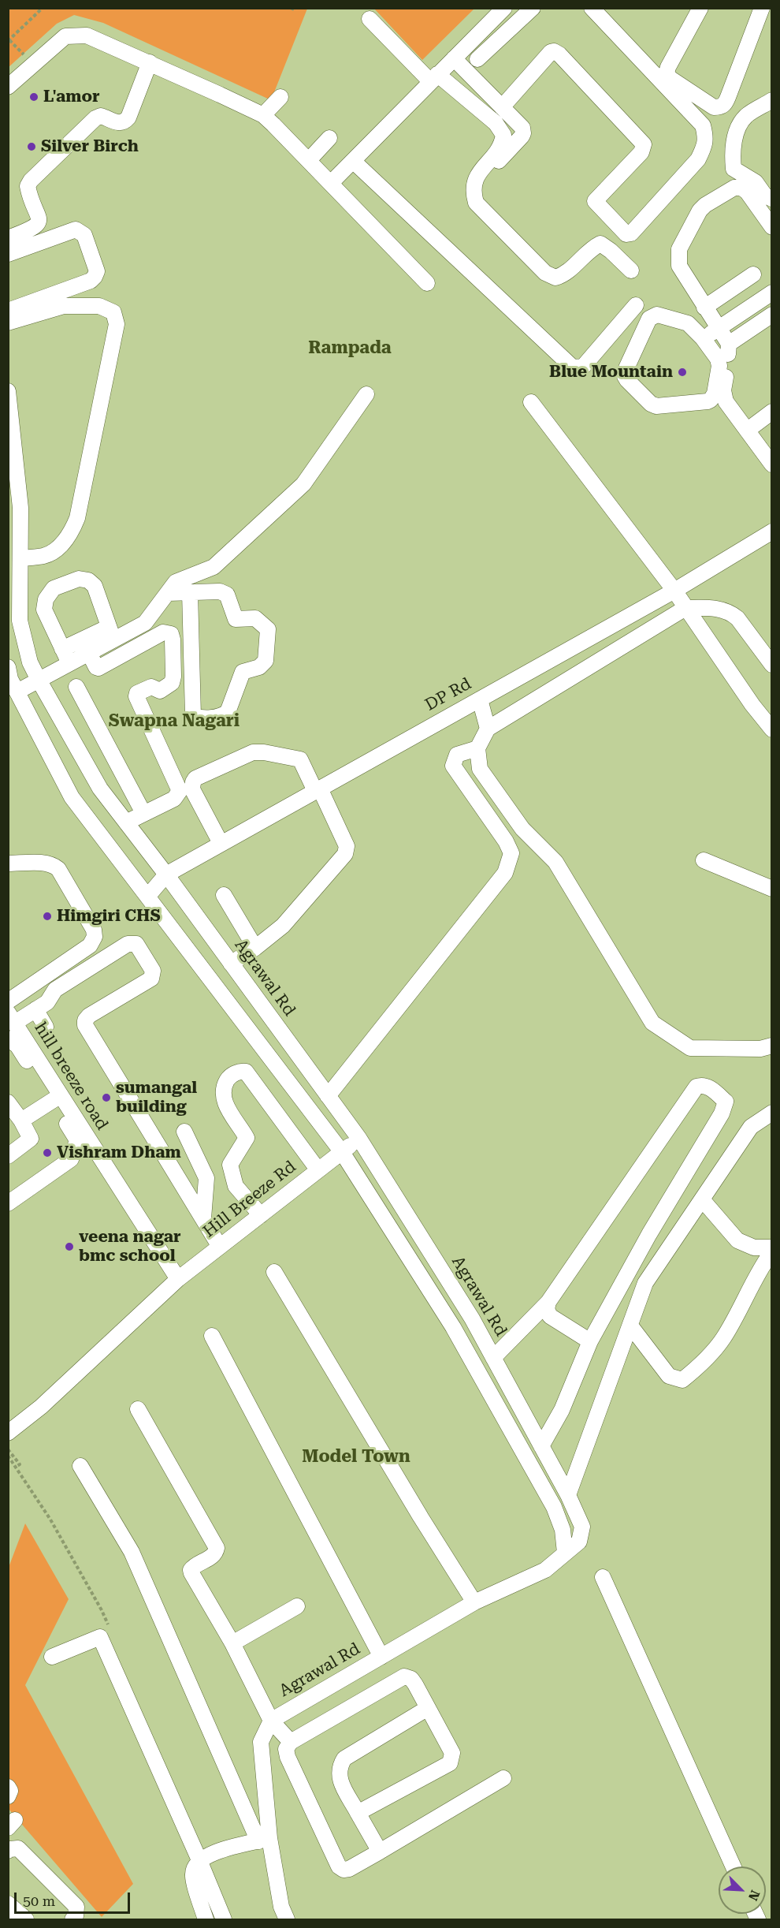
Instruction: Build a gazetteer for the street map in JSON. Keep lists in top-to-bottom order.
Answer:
{
  "streets": {
    "street": [
      "DP Rd",
      "Agrawal Rd",
      "hill breeze road",
      "Hill Breeze Rd"
    ]
  },
  "crossings": [
    ["DP Rd", "Agrawal Rd"],
    ["Agrawal Rd", "Hill Breeze Rd"],
    ["hill breeze road", "Hill Breeze Rd"]
  ],
  "districts": ["Rampada", "Swapna Nagari", "Model Town"],
  "places": [
    "L'amor",
    "Silver Birch",
    "Blue Mountain",
    "Himgiri CHS",
    "sumangal building",
    "Vishram Dham",
    "veena nagar bmc school"
  ],
  "scale_bar": "50 m",
  "north": "bottom right"
}
